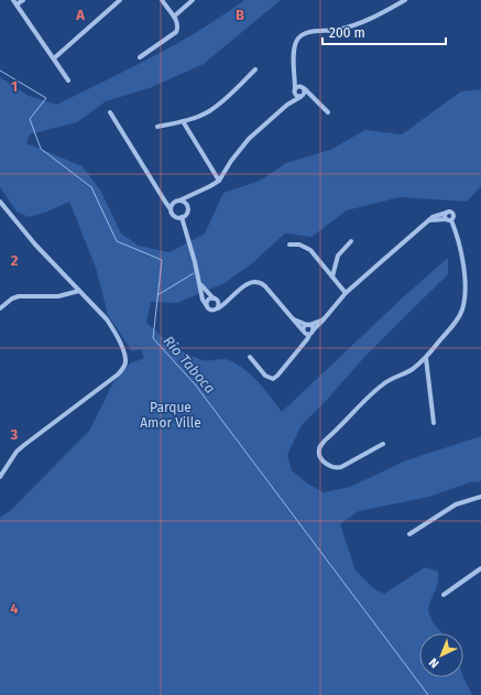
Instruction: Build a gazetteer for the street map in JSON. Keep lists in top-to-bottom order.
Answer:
{
  "water": ["Rio Taboca"],
  "parks": ["Parque Amor Ville"],
  "scale_bar": "200 m",
  "north": "bottom left",
  "grid": {
    "columns": ["A", "B"],
    "rows": [
      "1",
      "2",
      "3",
      "4"
    ]
  }
}
